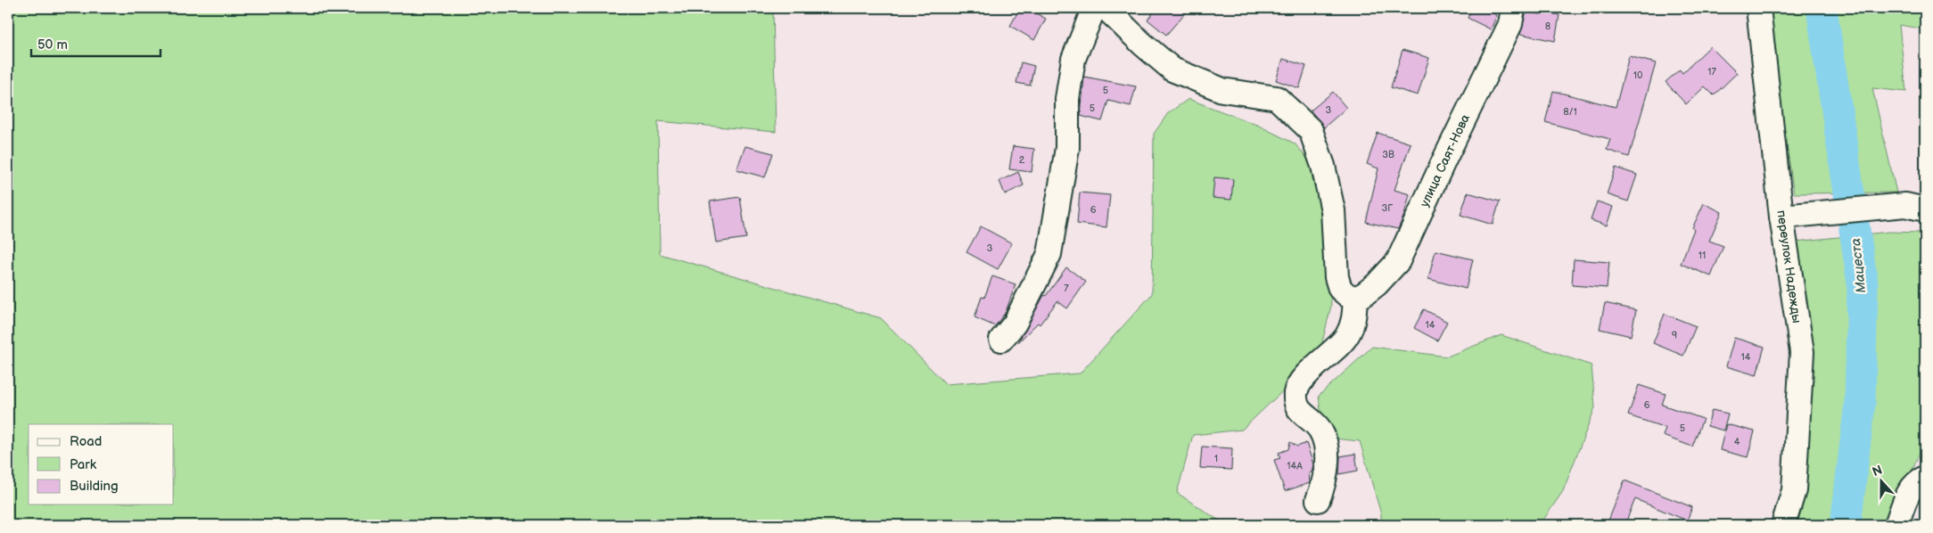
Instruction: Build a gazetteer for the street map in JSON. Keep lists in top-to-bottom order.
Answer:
{
  "streets": {
    "street": ["улица Саят-Нова", "переулок Надежды"]
  },
  "water": ["Мацеста"],
  "house_numbers": [
    "8",
    "17",
    "10",
    "5",
    "5",
    "3",
    "8/1",
    "3В",
    "2",
    "3Г",
    "6",
    "3",
    "11",
    "7",
    "14",
    "9",
    "14",
    "6",
    "5",
    "4",
    "1",
    "14А"
  ],
  "legend": ["Road", "Park", "Building"],
  "scale_bar": "50 m",
  "north": "top"
}
